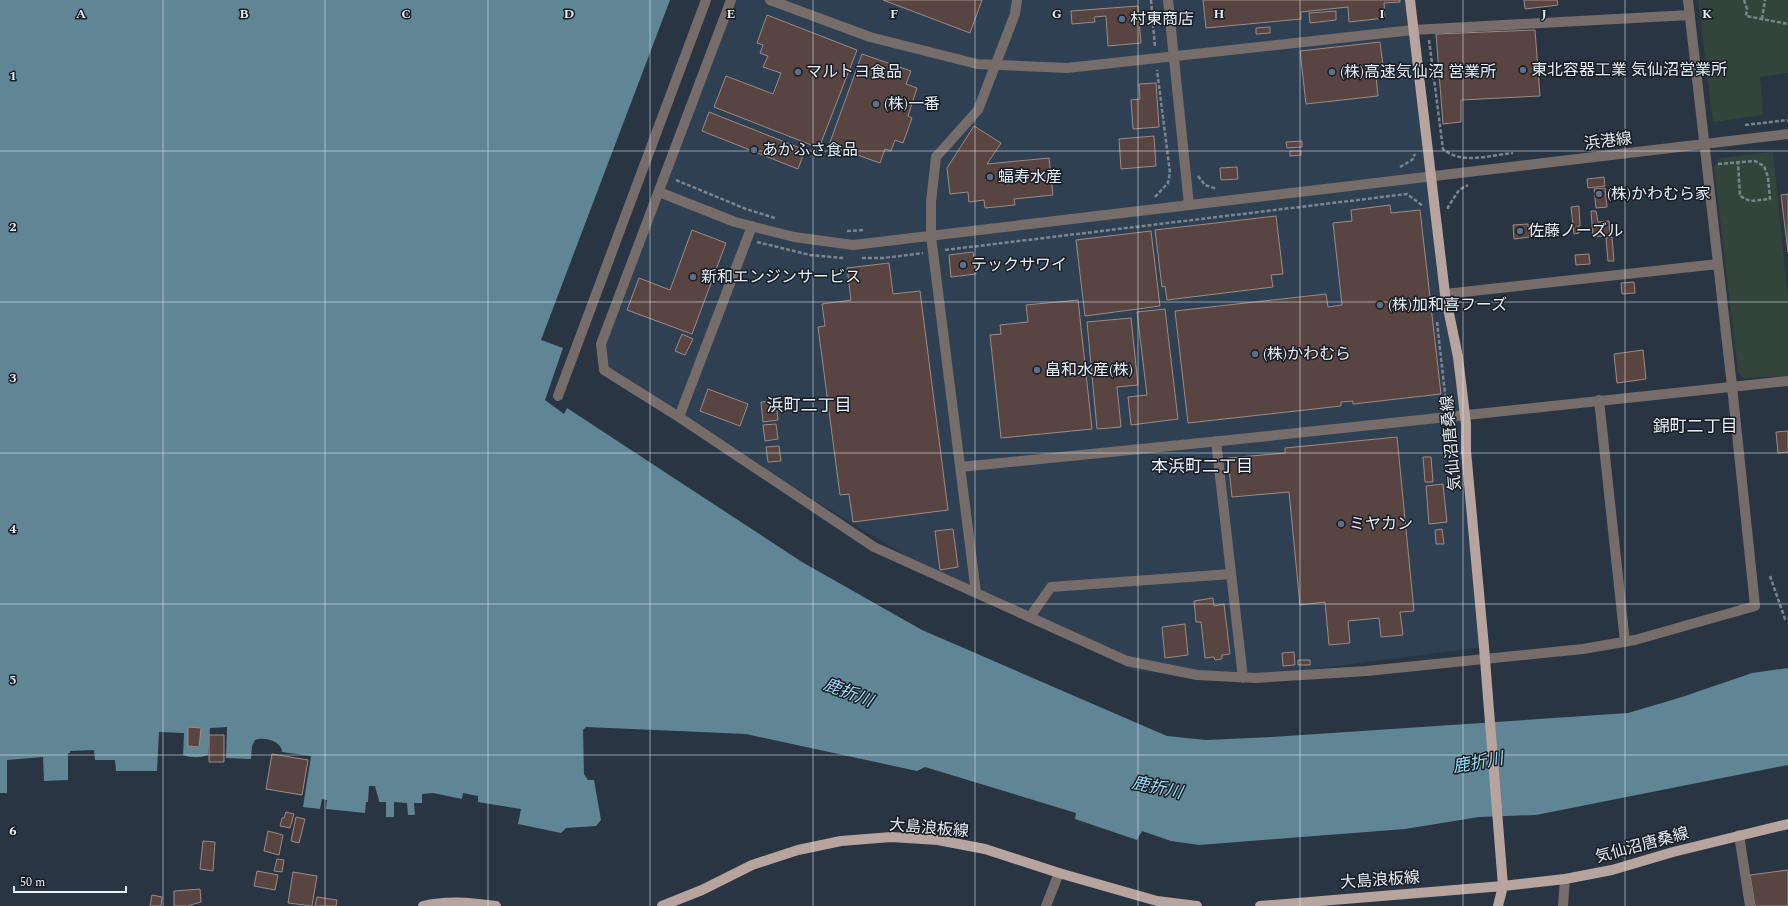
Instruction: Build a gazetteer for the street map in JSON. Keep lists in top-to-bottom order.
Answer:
{
  "streets": {
    "main road": ["気仙沼唐桑線", "大島浪板線"],
    "street": ["浜港線"]
  },
  "crossings": [
    ["浜港線", "気仙沼唐桑線"],
    ["気仙沼唐桑線", "大島浪板線"]
  ],
  "districts": ["浜町二丁目", "錦町二丁目", "本浜町二丁目"],
  "water": ["鹿折川"],
  "places": [
    "村東商店",
    "東北容器工業 気仙沼営業所",
    "マルトヨ食品",
    "(株)高速気仙沼 営業所",
    "(株)一番",
    "あかふさ食品",
    "蝠寿水産",
    "(株)かわむら家",
    "佐藤ノーズル",
    "テックサワイ",
    "新和エンジンサービス",
    "(株)加和喜フーズ",
    "(株)かわむら",
    "畠和水産(株)",
    "ミヤカン"
  ],
  "scale_bar": "50 m",
  "grid": {
    "columns": [
      "A",
      "B",
      "C",
      "D",
      "E",
      "F",
      "G",
      "H",
      "I",
      "J",
      "K"
    ],
    "rows": [
      "1",
      "2",
      "3",
      "4",
      "5",
      "6"
    ]
  }
}
